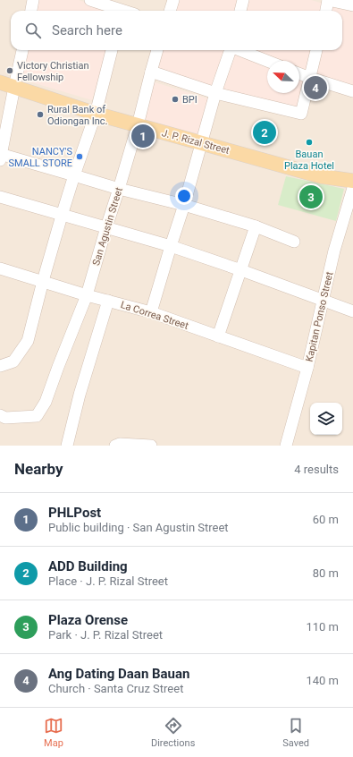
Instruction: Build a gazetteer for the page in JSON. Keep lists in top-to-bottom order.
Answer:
{
  "streets": {
    "main road": ["J. P. Rizal Street"],
    "street": ["San Agustin Street", "La Correa Street", "Kapitan Ponso Street"]
  },
  "crossings": [
    ["J. P. Rizal Street", "San Agustin Street"],
    ["San Agustin Street", "La Correa Street"],
    ["La Correa Street", "Kapitan Ponso Street"]
  ],
  "places": [
    "Victory Christian Fellowship",
    "BPI",
    "Rural Bank of Odiongan Inc.",
    "Bauan Plaza Hotel",
    "NANCY'S SMALL STORE"
  ],
  "north": "top left",
  "page": {
    "search": "Search here",
    "pins": [
      "4",
      "2",
      "1",
      "3"
    ],
    "heading": ["Nearby", "4 results"],
    "list": [
      {
        "mark": "1",
        "name": "PHLPost",
        "note": "Public building · San Agustin Street",
        "value": "60 m"
      },
      {
        "mark": "2",
        "name": "ADD Building",
        "note": "Place · J. P. Rizal Street",
        "value": "80 m"
      },
      {
        "mark": "3",
        "name": "Plaza Orense",
        "note": "Park · J. P. Rizal Street",
        "value": "110 m"
      },
      {
        "mark": "4",
        "name": "Ang Dating Daan Bauan",
        "note": "Church · Santa Cruz Street",
        "value": "140 m"
      }
    ],
    "nav": ["Map", "Directions", "Saved"]
  }
}
